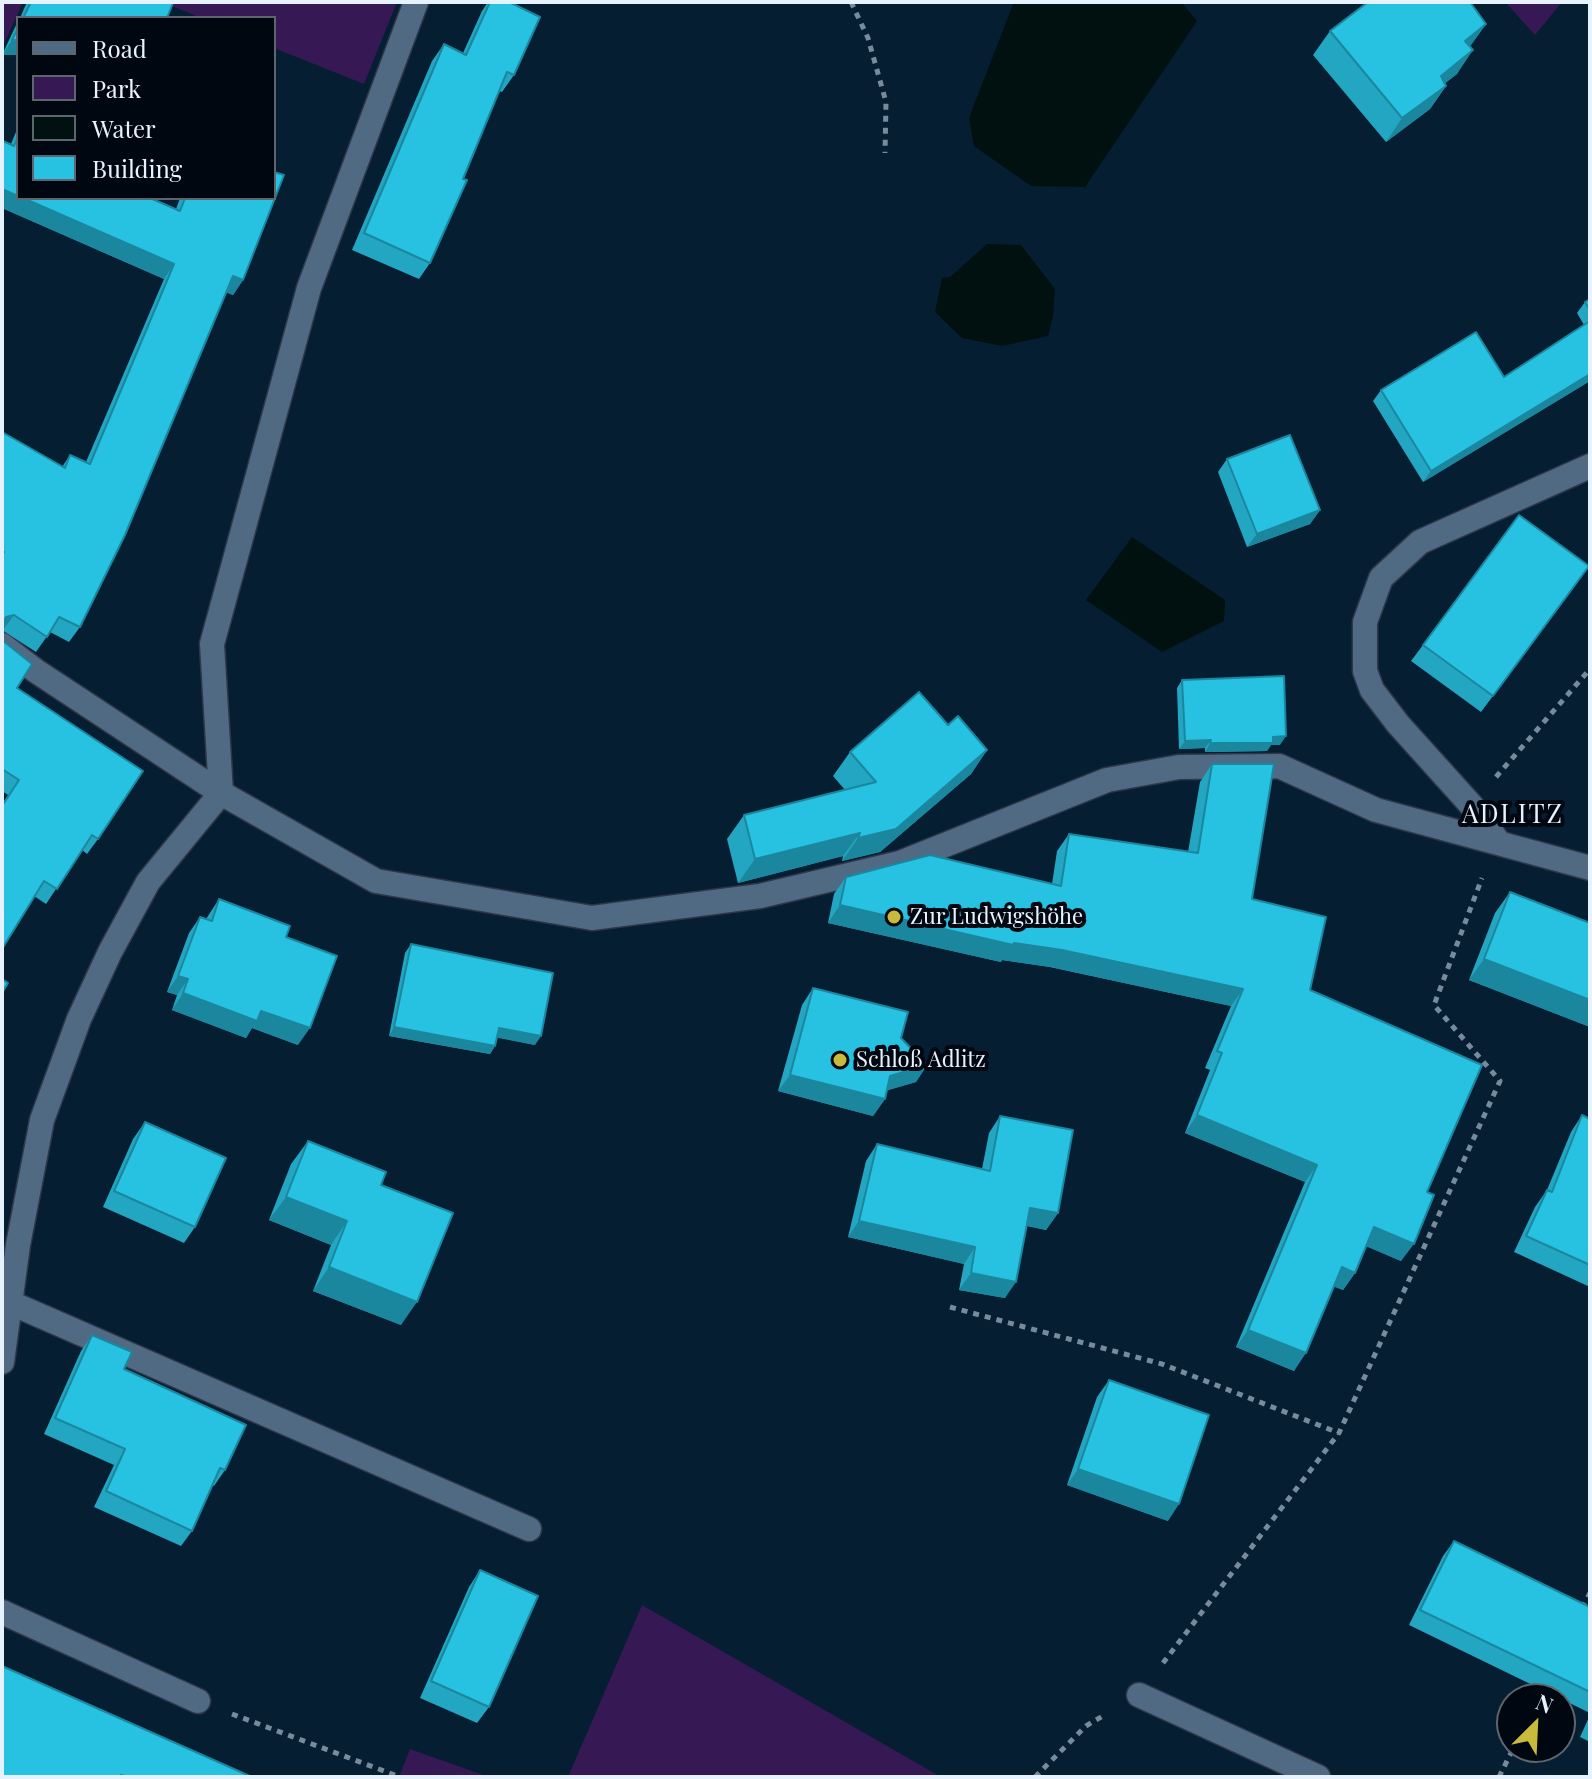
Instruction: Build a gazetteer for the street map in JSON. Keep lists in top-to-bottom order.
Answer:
{
  "districts": ["ADLITZ"],
  "places": ["Zur Ludwigshöhe", "Schloß Adlitz"],
  "legend": [
    "Road",
    "Park",
    "Water",
    "Building"
  ],
  "north": "top right"
}
